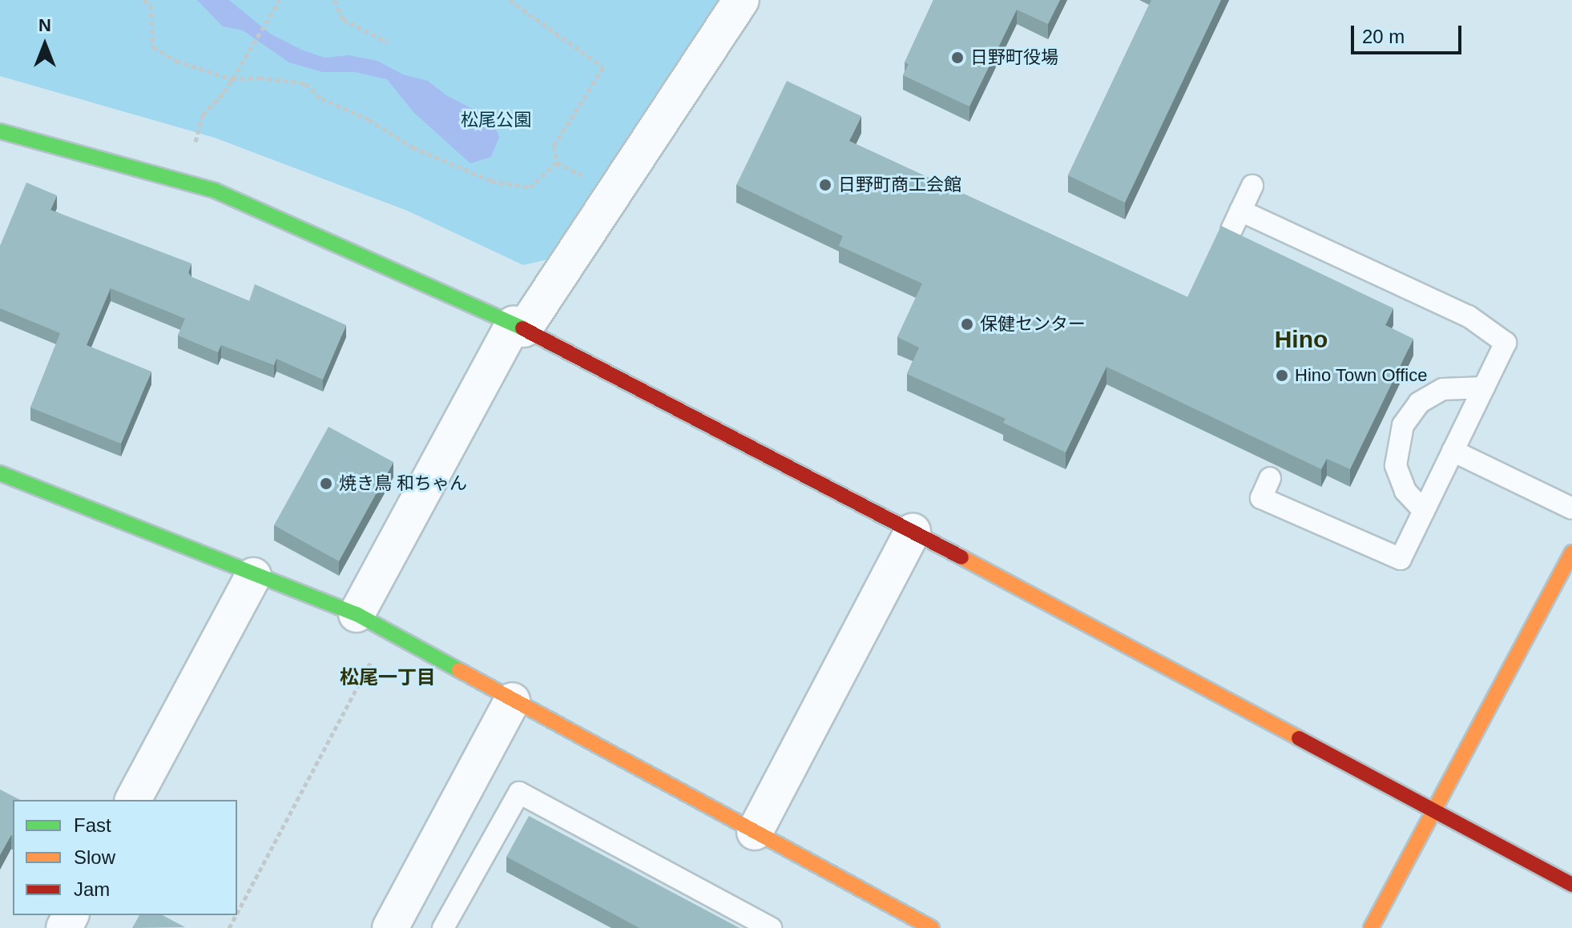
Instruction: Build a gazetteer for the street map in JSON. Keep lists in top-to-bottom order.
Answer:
{
  "districts": ["Hino", "松尾一丁目"],
  "parks": ["松尾公園"],
  "places": [
    "日野町役場",
    "日野町商工会館",
    "保健センター",
    "Hino Town Office",
    "焼き鳥 和ちゃん"
  ],
  "legend": ["Fast", "Slow", "Jam"],
  "scale_bar": "20 m",
  "north": "top"
}
